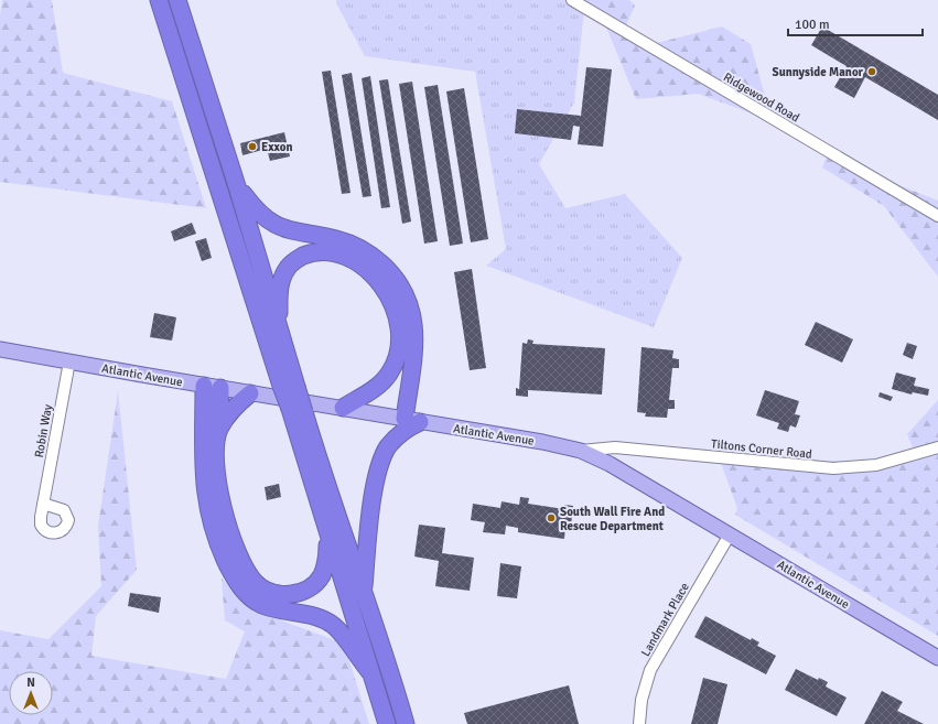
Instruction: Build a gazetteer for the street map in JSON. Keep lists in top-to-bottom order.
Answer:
{
  "streets": {
    "main road": ["Atlantic Avenue"],
    "street": [
      "Ridgewood Road",
      "Robin Way",
      "Tiltons Corner Road",
      "Landmark Place"
    ]
  },
  "crossings": [
    ["Atlantic Avenue", "Robin Way"],
    ["Atlantic Avenue", "Tiltons Corner Road"],
    ["Atlantic Avenue", "Landmark Place"]
  ],
  "places": ["Sunnyside Manor", "Exxon", "South Wall Fire And Rescue Department"],
  "scale_bar": "100 m",
  "north": "top"
}
